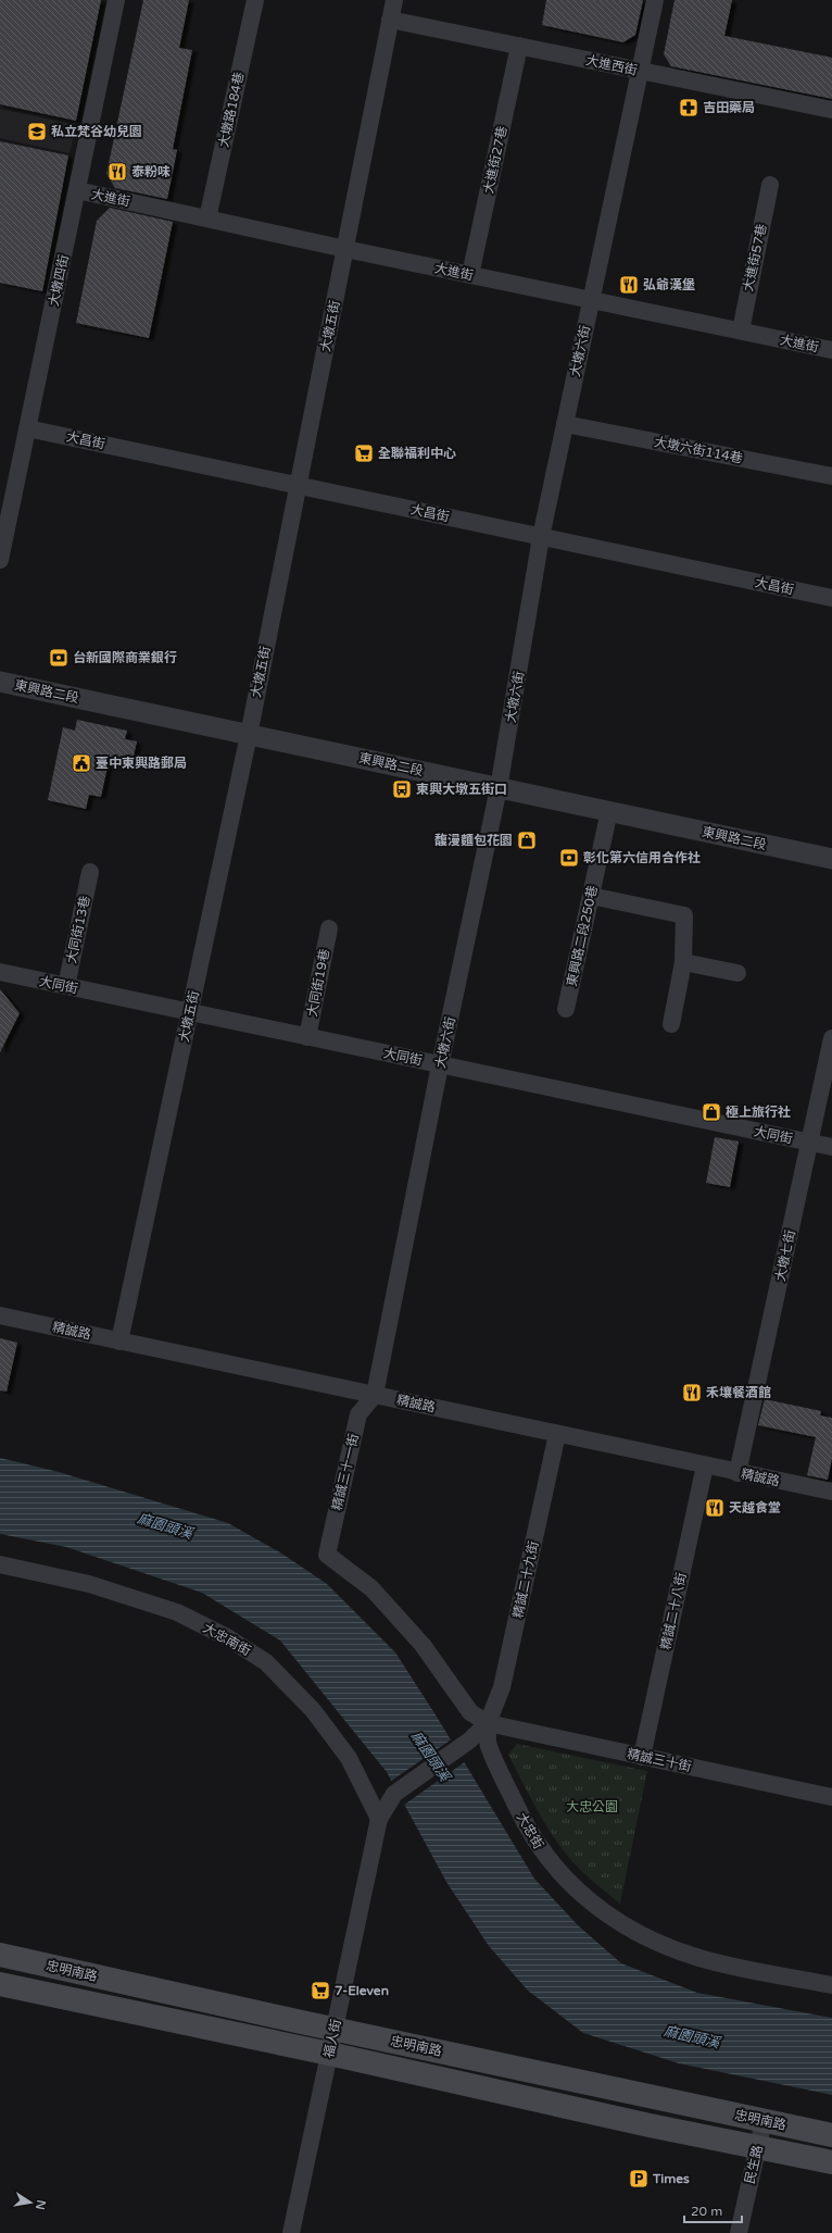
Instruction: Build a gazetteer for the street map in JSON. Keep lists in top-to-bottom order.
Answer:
{
  "streets": {
    "main road": ["忠明南路"],
    "street": [
      "大進西街",
      "大墩路184巷",
      "大進街27巷",
      "大進街",
      "大進街57巷",
      "大墩四街",
      "大墩五街",
      "大墩六街",
      "大昌街",
      "大墩六街114巷",
      "東興路二段",
      "大同街13巷",
      "東興路二段250巷",
      "大同街19巷",
      "大同街",
      "大墩七街",
      "精誠路",
      "精誠三十一街",
      "精誠二十九街",
      "精誠二十八街",
      "大忠南街",
      "精誠三十街",
      "大忠街",
      "福人街",
      "民生路"
    ]
  },
  "crossings": [
    ["大進西街", "大進街27巷"],
    ["大進西街", "大墩五街"],
    ["大進西街", "大墩六街"],
    ["大墩路184巷", "大進街"],
    ["大進街27巷", "大進街"],
    ["大進街", "大進街57巷"],
    ["大進街", "大墩四街"],
    ["大進街", "大墩五街"],
    ["大進街", "大墩六街"],
    ["大墩四街", "大昌街"],
    ["大墩五街", "大昌街"],
    ["大墩五街", "東興路二段"],
    ["大墩五街", "大同街"],
    ["大墩五街", "精誠路"],
    ["大墩六街", "大昌街"],
    ["大墩六街", "大墩六街114巷"],
    ["大墩六街", "東興路二段"],
    ["大墩六街", "大同街"],
    ["大墩六街", "精誠路"],
    ["大墩六街", "精誠三十一街"],
    ["東興路二段", "東興路二段250巷"],
    ["大同街13巷", "大同街"],
    ["大同街19巷", "大同街"],
    ["大同街", "大墩七街"],
    ["大墩七街", "精誠路"],
    ["精誠路", "精誠三十一街"],
    ["精誠路", "精誠二十九街"],
    ["精誠路", "精誠二十八街"],
    ["精誠三十一街", "精誠二十九街"],
    ["精誠三十一街", "精誠三十街"],
    ["精誠三十一街", "大忠街"],
    ["精誠三十一街", "福人街"],
    ["精誠二十九街", "精誠三十街"],
    ["精誠二十九街", "大忠街"],
    ["精誠二十九街", "福人街"],
    ["精誠二十八街", "精誠三十街"],
    ["大忠南街", "福人街"],
    ["精誠三十街", "大忠街"],
    ["精誠三十街", "福人街"],
    ["大忠街", "福人街"],
    ["忠明南路", "福人街"],
    ["忠明南路", "民生路"]
  ],
  "water": ["麻園頭溪"],
  "parks": ["大忠公園"],
  "places": {
    "pharmacy": ["吉田藥局"],
    "school or university": ["私立梵谷幼兒園"],
    "restaurant": [
      "泰粉味",
      "弘爺漢堡",
      "禾壤餐酒館",
      "天越食堂"
    ],
    "supermarket": ["全聯福利中心", "7-Eleven"],
    "bank": ["台新國際商業銀行", "彰化第六信用合作社"],
    "public building": ["臺中東興路郵局"],
    "bus stop": ["東興大墩五街口"],
    "shop": ["馥漫麵包花園", "極上旅行社"],
    "parking": ["Times"]
  },
  "scale_bar": "20 m",
  "north": "right"
}
